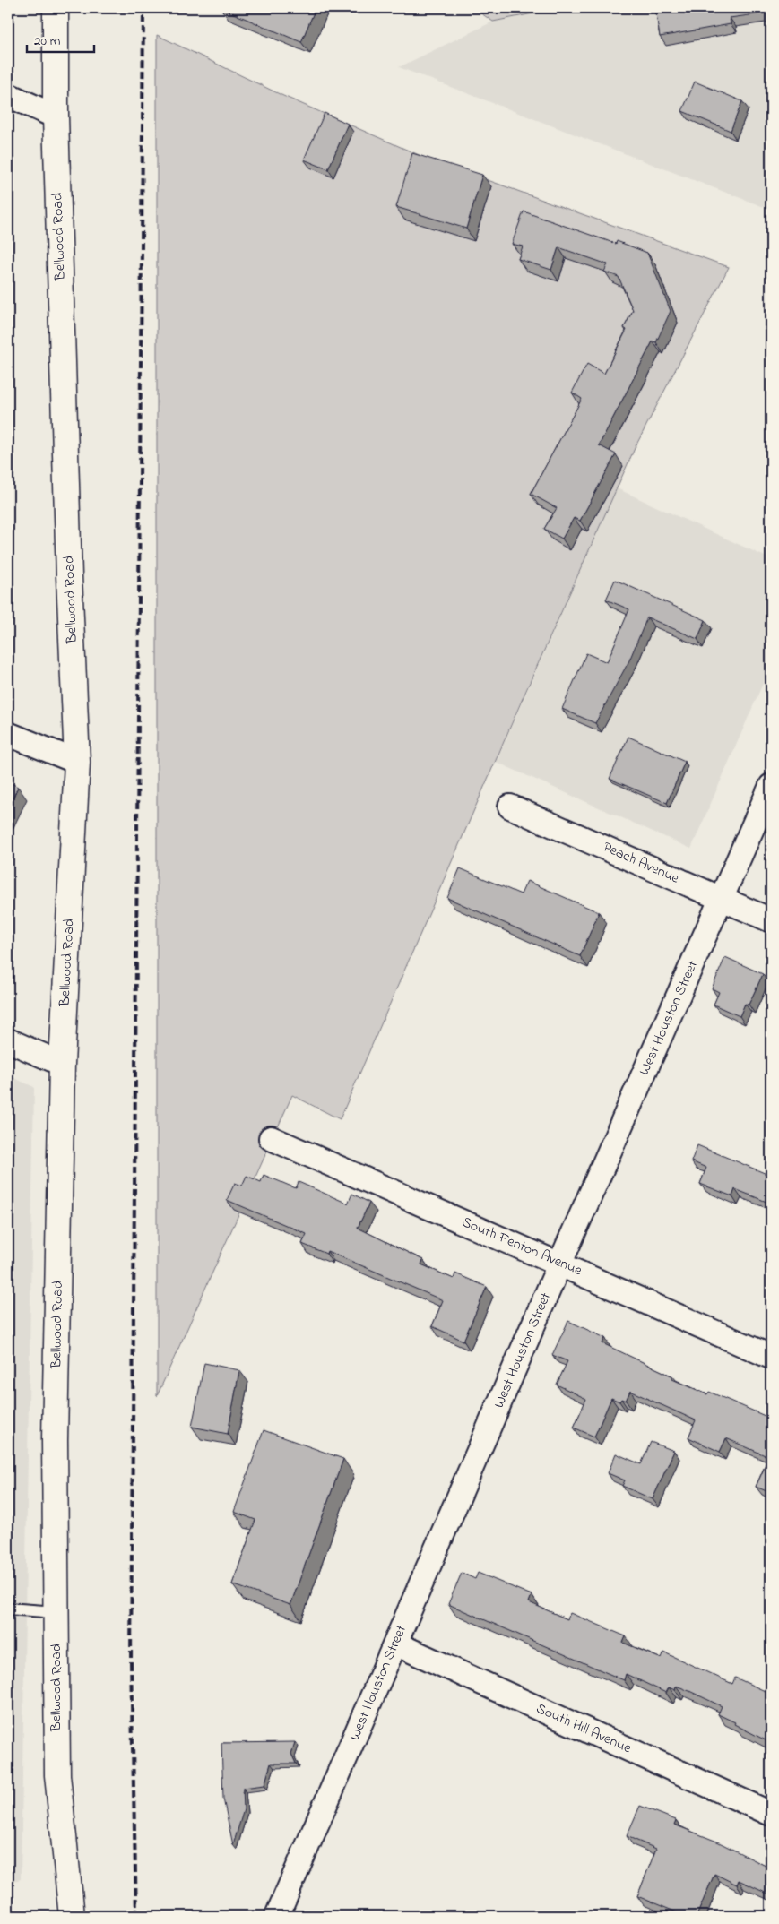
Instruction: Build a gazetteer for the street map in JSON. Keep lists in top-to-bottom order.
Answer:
{
  "streets": {
    "street": [
      "Bellwood Road",
      "Peach Avenue",
      "West Houston Street",
      "South Fenton Avenue",
      "South Hill Avenue"
    ]
  },
  "crossings": [
    ["Peach Avenue", "West Houston Street"],
    ["West Houston Street", "South Fenton Avenue"],
    ["West Houston Street", "South Hill Avenue"]
  ],
  "scale_bar": "20 m"
}
